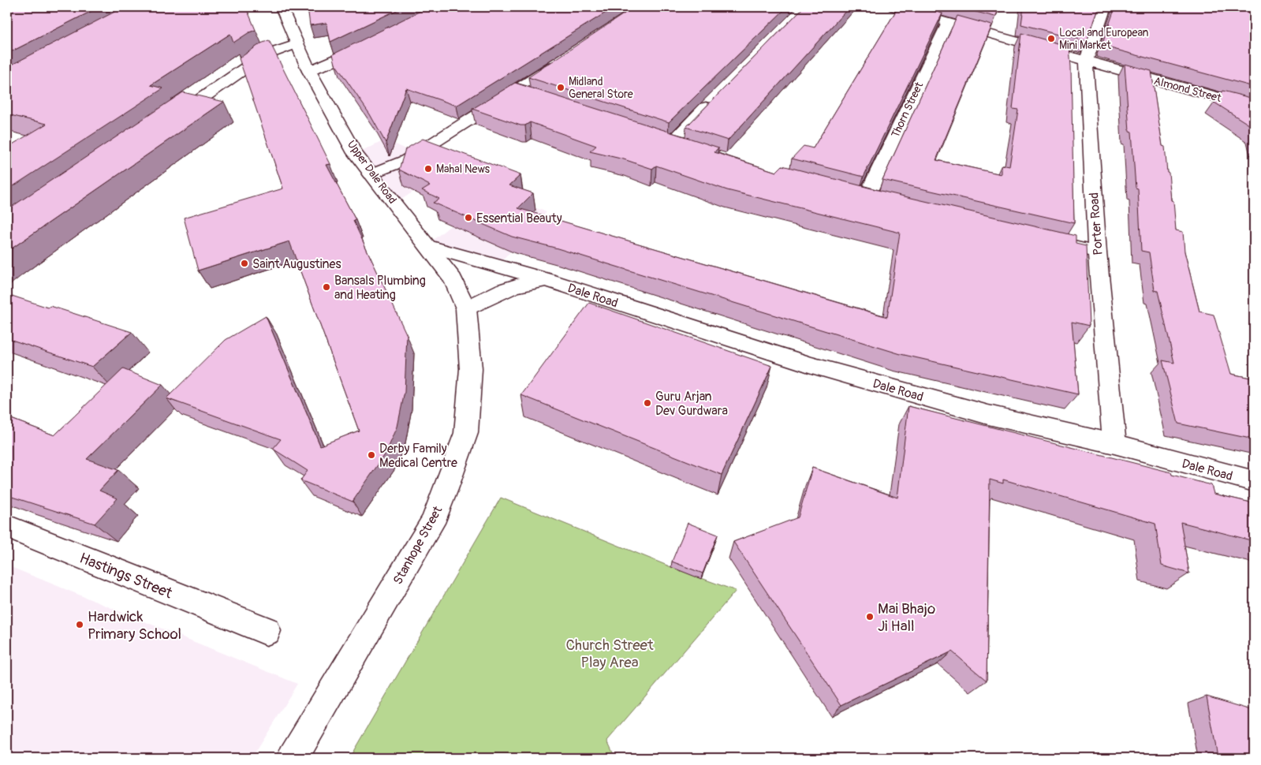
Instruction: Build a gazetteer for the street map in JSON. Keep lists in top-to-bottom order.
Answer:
{
  "streets": {
    "street": [
      "Almond Street",
      "Thorn Street",
      "Upper Dale Road",
      "Porter Road",
      "Dale Road",
      "Stanhope Street",
      "Hastings Street"
    ]
  },
  "crossings": [
    ["Almond Street", "Thorn Street"],
    ["Almond Street", "Porter Road"],
    ["Upper Dale Road", "Dale Road"],
    ["Upper Dale Road", "Stanhope Street"],
    ["Porter Road", "Dale Road"],
    ["Dale Road", "Stanhope Street"]
  ],
  "parks": ["Church Street Play Area"],
  "places": [
    "Local and European Mini Market",
    "Midland General Store",
    "Mahal News",
    "Essential Beauty",
    "Saint Augustines",
    "Bansals Plumbing and Heating",
    "Guru Arjan Dev Gurdwara",
    "Derby Family Medical Centre",
    "Mai Bhajo Ji Hall",
    "Hardwick Primary School"
  ]
}
